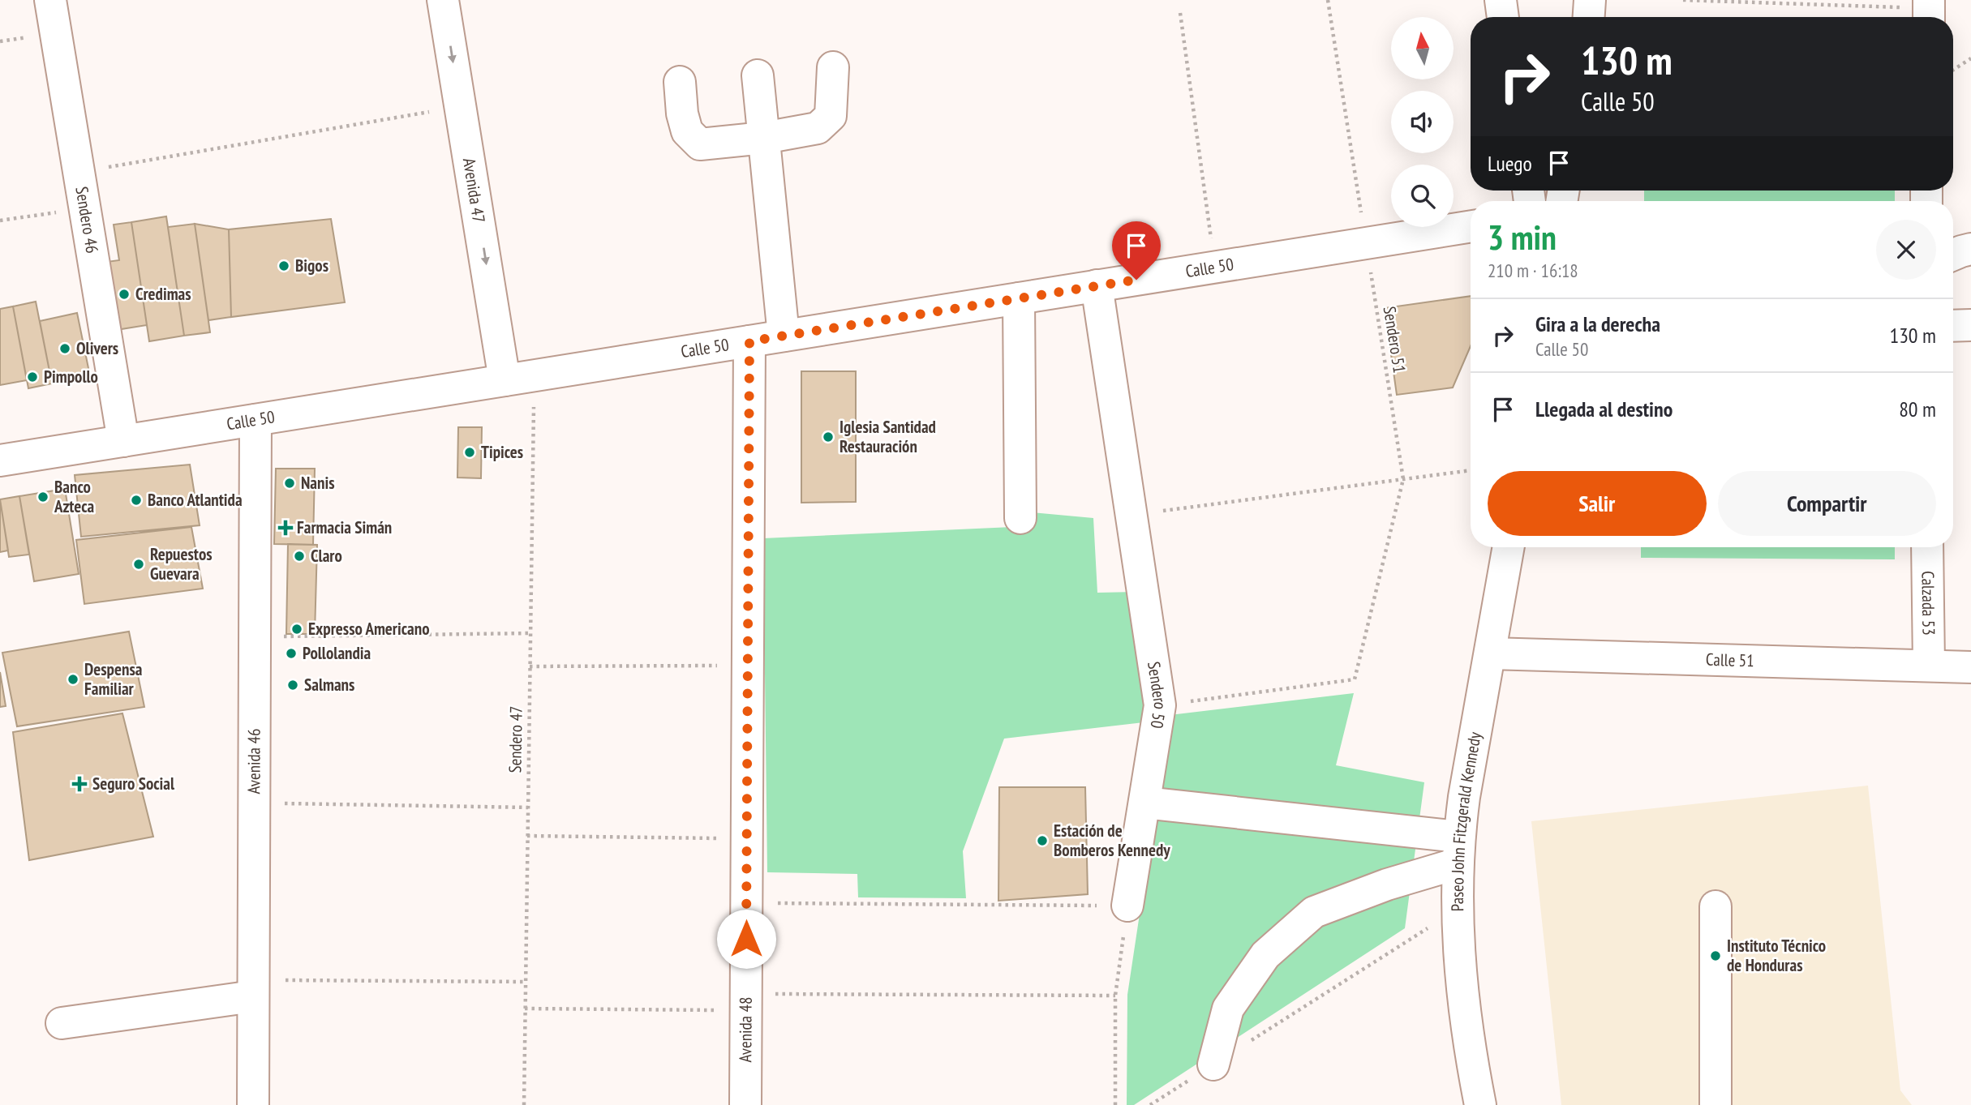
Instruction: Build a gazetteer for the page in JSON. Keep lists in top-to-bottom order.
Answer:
{
  "streets": {
    "street": [
      "Avenida 47",
      "Sendero 46",
      "Calle 50",
      "Calzada 53",
      "Calle 51",
      "Sendero 50",
      "Avenida 46",
      "Paseo John Fitzgerald Kennedy",
      "Avenida 48"
    ],
    "path": ["Sendero 51", "Sendero 47"]
  },
  "crossings": [
    ["Avenida 47", "Calle 50"],
    ["Avenida 47", "Sendero 47"],
    ["Sendero 46", "Calle 50"],
    ["Calle 50", "Sendero 51"],
    ["Calle 50", "Sendero 50"],
    ["Calle 50", "Sendero 47"],
    ["Calle 50", "Avenida 46"],
    ["Calle 50", "Avenida 48"],
    ["Sendero 51", "Sendero 50"],
    ["Calzada 53", "Calle 51"],
    ["Calle 51", "Paseo John Fitzgerald Kennedy"]
  ],
  "one_way": ["Avenida 47"],
  "places": {
    "other": [
      "Bigos",
      "Credimas",
      "Olivers",
      "Pimpollo",
      "Iglesia Santidad Restauración",
      "Tipices",
      "Nanis",
      "Banco Azteca",
      "Banco Atlantida",
      "Claro",
      "Repuestos Guevara",
      "Expresso Americano",
      "Pollolandia",
      "Despensa Familiar",
      "Salmans",
      "Estación de Bomberos Kennedy",
      "Instituto Técnico de Honduras"
    ],
    "health": ["Farmacia Simán", "Seguro Social"]
  },
  "north": "top",
  "page": {
    "turn": ["130 m", "Calle 50"],
    "then": "Luego",
    "heading": ["3 min", "210 m · 16:18"],
    "list": [
      {
        "name": "Gira a la derecha",
        "note": "Calle 50",
        "value": "130 m"
      },
      {
        "name": "Llegada al destino",
        "value": "80 m"
      }
    ],
    "buttons": ["Salir", "Compartir"]
  }
}
